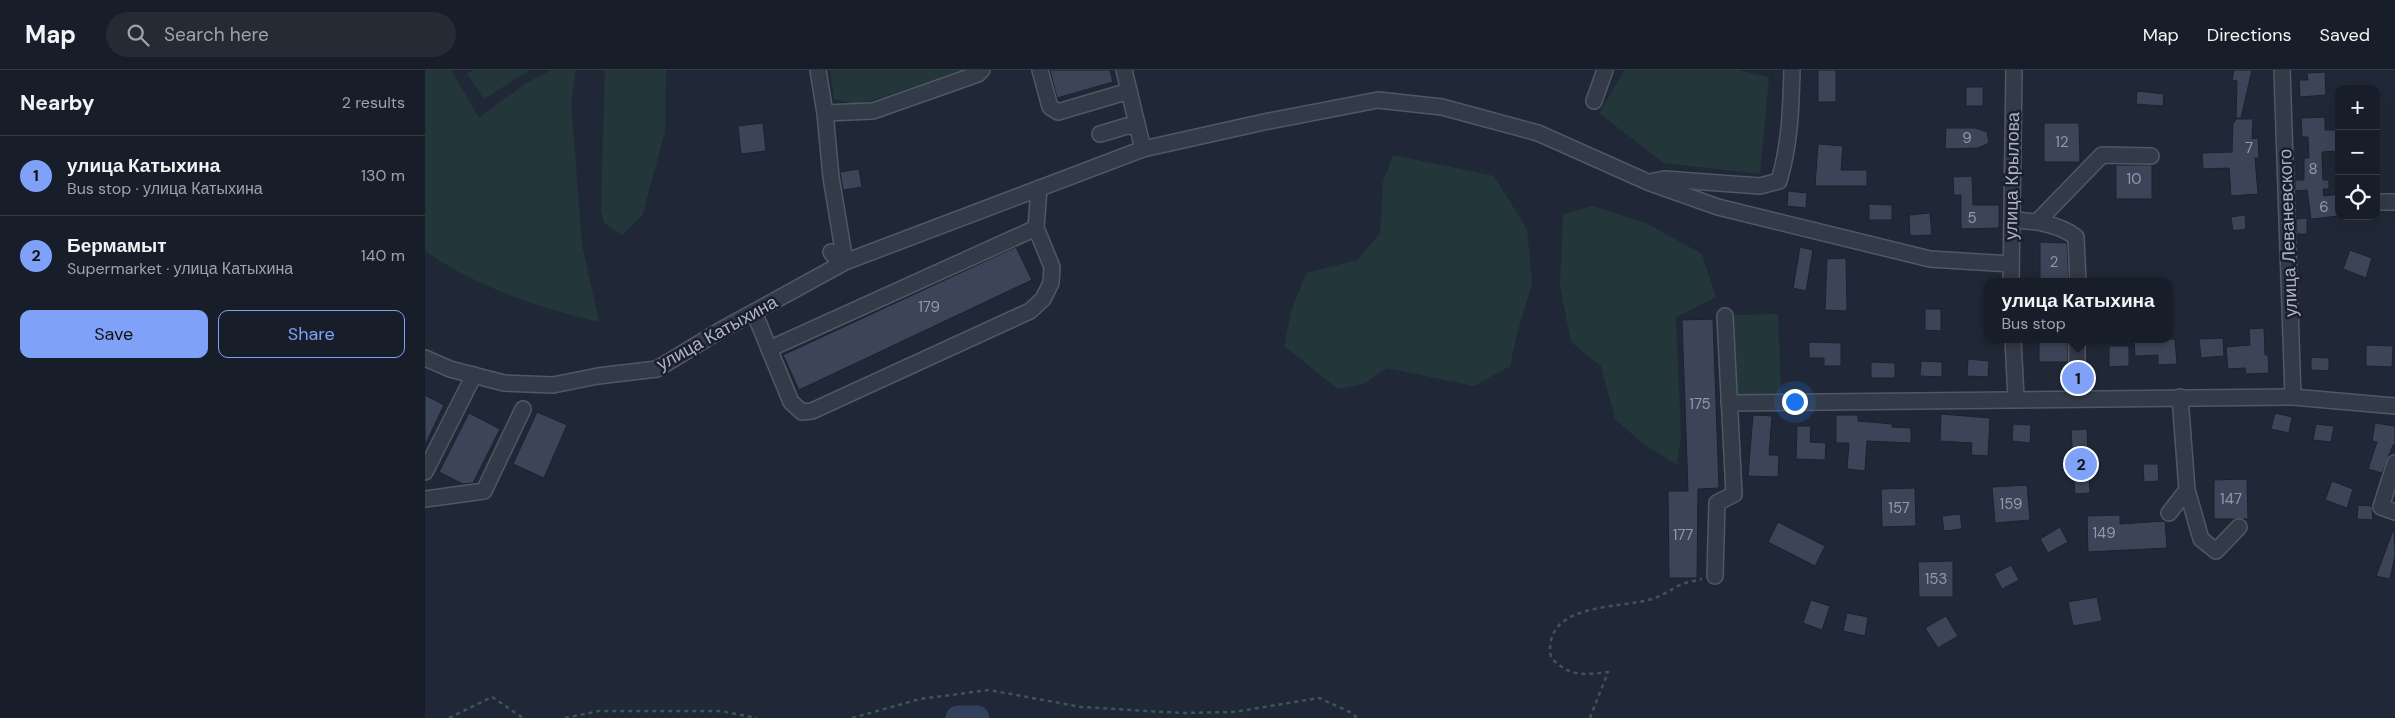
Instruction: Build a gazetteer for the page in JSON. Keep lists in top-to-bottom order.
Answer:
{
  "streets": {
    "street": ["улица Крылова", "улица Леваневского", "улица Катыхина"]
  },
  "house_numbers": [
    "9",
    "12",
    "7",
    "8",
    "10",
    "6",
    "5",
    "2",
    "179",
    "175",
    "147",
    "159",
    "157",
    "149",
    "177",
    "153"
  ],
  "page": {
    "header": "Map",
    "search": "Search here",
    "nav": ["Map", "Directions", "Saved"],
    "heading": ["Nearby", "2 results"],
    "map_buttons": ["+", "−"],
    "list": [
      {
        "mark": "1",
        "name": "улица Катыхина",
        "note": "Bus stop · улица Катыхина",
        "value": "130 m"
      },
      {
        "mark": "2",
        "name": "Бермамыт",
        "note": "Supermarket · улица Катыхина",
        "value": "140 m"
      }
    ],
    "popup": ["улица Катыхина", "Bus stop"],
    "buttons": ["Save", "Share"],
    "pins": ["1", "2"]
  }
}
